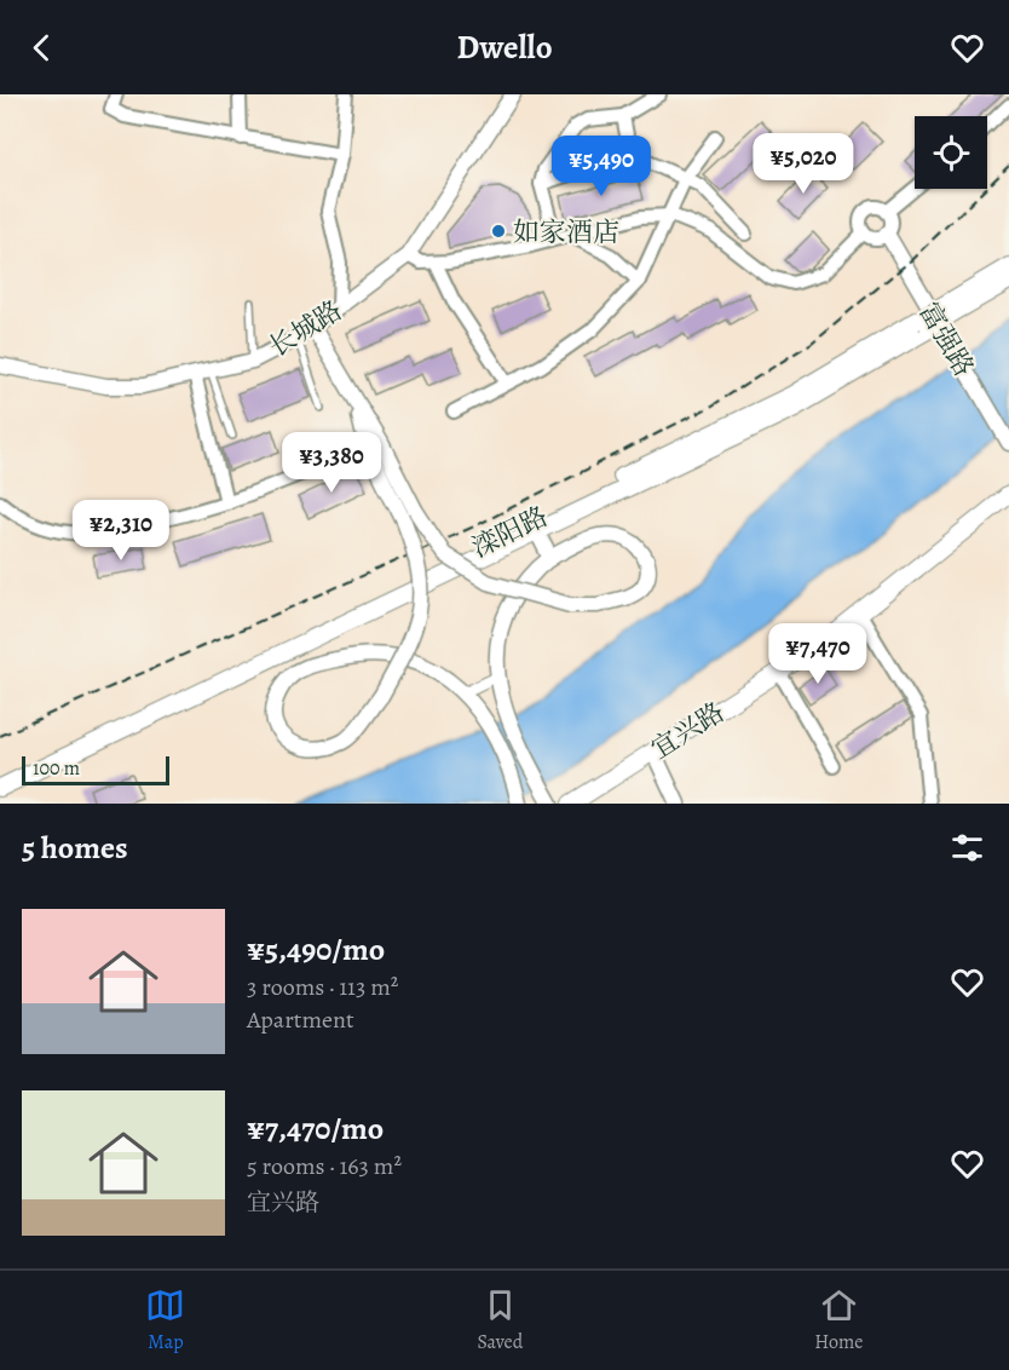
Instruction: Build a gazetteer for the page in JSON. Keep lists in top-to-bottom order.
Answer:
{
  "streets": {
    "main road": ["滦阳路", "宜兴路"],
    "street": ["长城路", "富强路"]
  },
  "places": ["如家酒店"],
  "scale_bar": "100 m",
  "page": {
    "header": "Dwello",
    "price": [
      "¥5,020",
      "¥5,490",
      "¥3,380",
      "¥2,310",
      "¥7,470"
    ],
    "scale": "100 m",
    "heading": "5 homes",
    "list": [
      {
        "name": "¥5,490/mo",
        "note": "3 rooms · 113 m² · Apartment"
      },
      {
        "name": "¥7,470/mo",
        "note": "5 rooms · 163 m² · 宜兴路"
      }
    ],
    "tabs": ["Map", "Saved", "Home"]
  }
}
